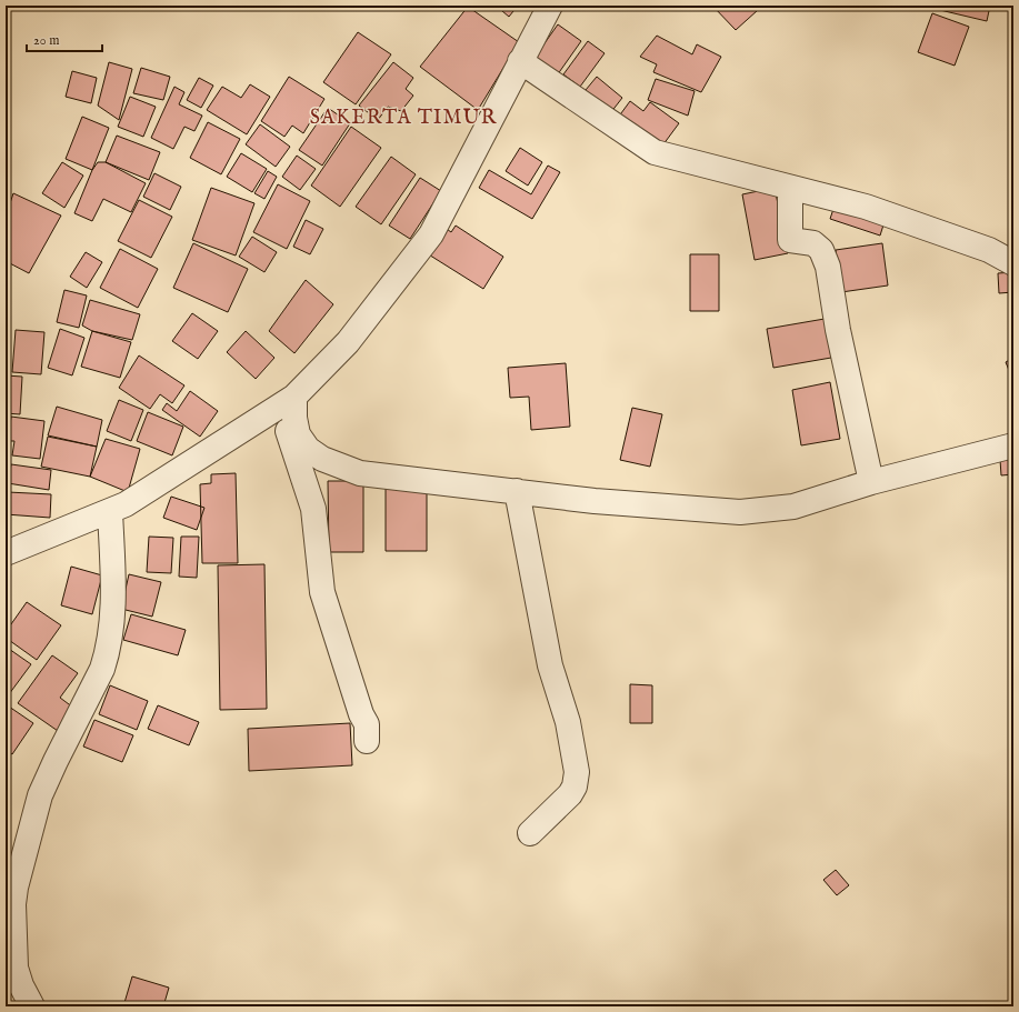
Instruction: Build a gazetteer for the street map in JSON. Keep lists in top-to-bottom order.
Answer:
{
  "districts": ["SAKERTA TIMUR"],
  "scale_bar": "20 m"
}
